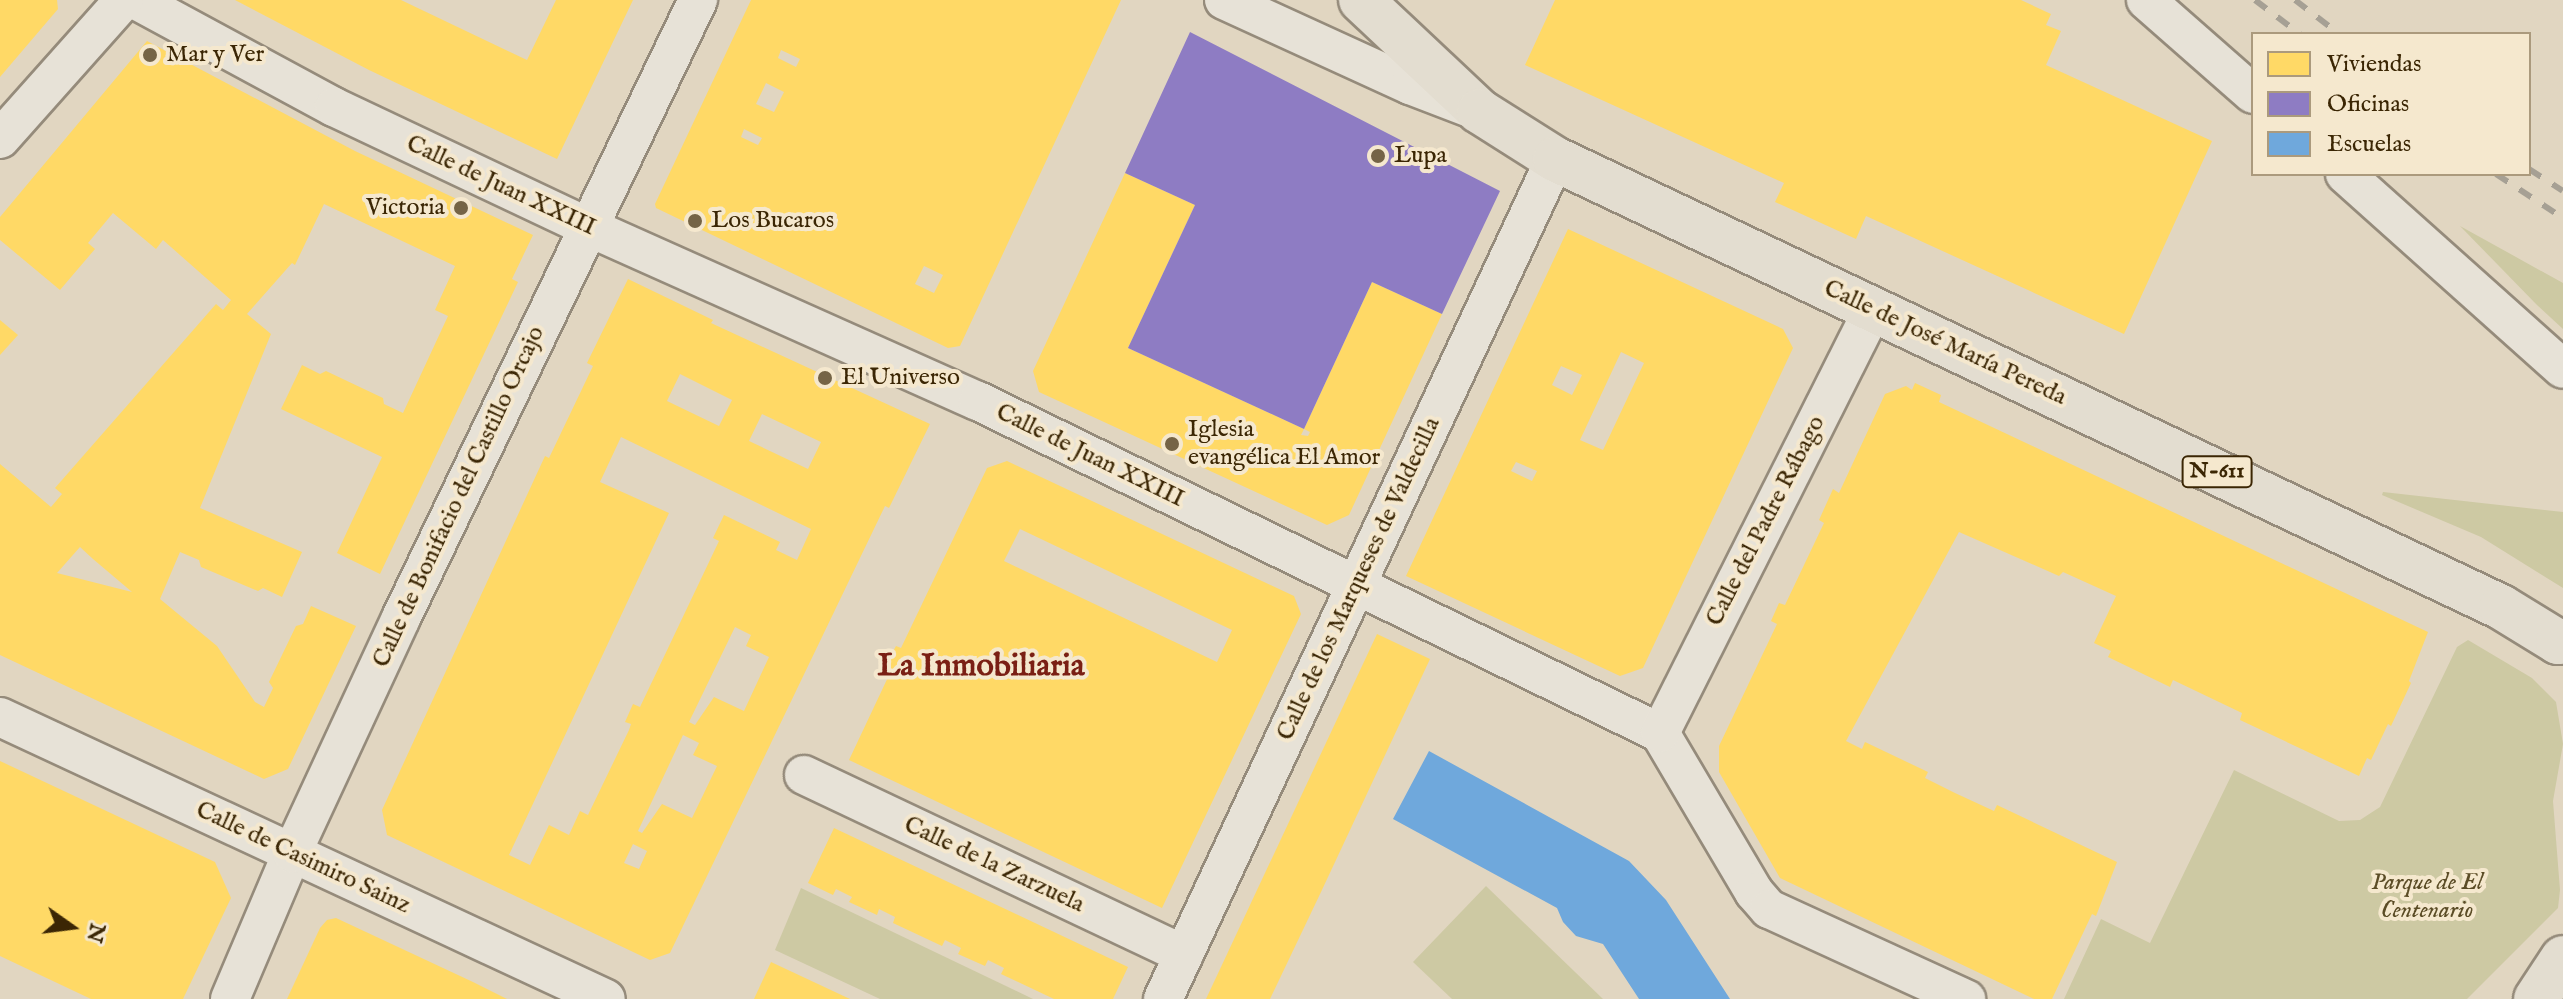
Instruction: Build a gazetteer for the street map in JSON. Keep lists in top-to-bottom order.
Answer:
{
  "streets": {
    "main road": ["Calle de José María Pereda", "N-611"],
    "street": [
      "Calle de Juan XXIII",
      "Calle de Bonifacio del Castillo Orcajo",
      "Calle del Padre Rábago",
      "Calle de los Marqueses de Valdecilla",
      "Calle de Casimiro Sainz",
      "Calle de la Zarzuela"
    ]
  },
  "crossings": [
    ["Calle de Juan XXIII", "Calle de Bonifacio del Castillo Orcajo"],
    ["Calle de Juan XXIII", "Calle del Padre Rábago"],
    ["Calle de Juan XXIII", "Calle de los Marqueses de Valdecilla"],
    ["Calle de José María Pereda", "Calle del Padre Rábago"],
    ["Calle de José María Pereda", "Calle de los Marqueses de Valdecilla"],
    ["Calle de Bonifacio del Castillo Orcajo", "Calle de Casimiro Sainz"],
    ["Calle de los Marqueses de Valdecilla", "Calle de la Zarzuela"]
  ],
  "districts": ["La Inmobiliaria"],
  "parks": ["Parque de El Centenario"],
  "places": [
    "Mar y Ver",
    "Lupa",
    "Victoria",
    "Los Bucaros",
    "El Universo",
    "Iglesia evangélica El Amor"
  ],
  "legend": ["Viviendas", "Oficinas", "Escuelas"],
  "north": "right"
}
